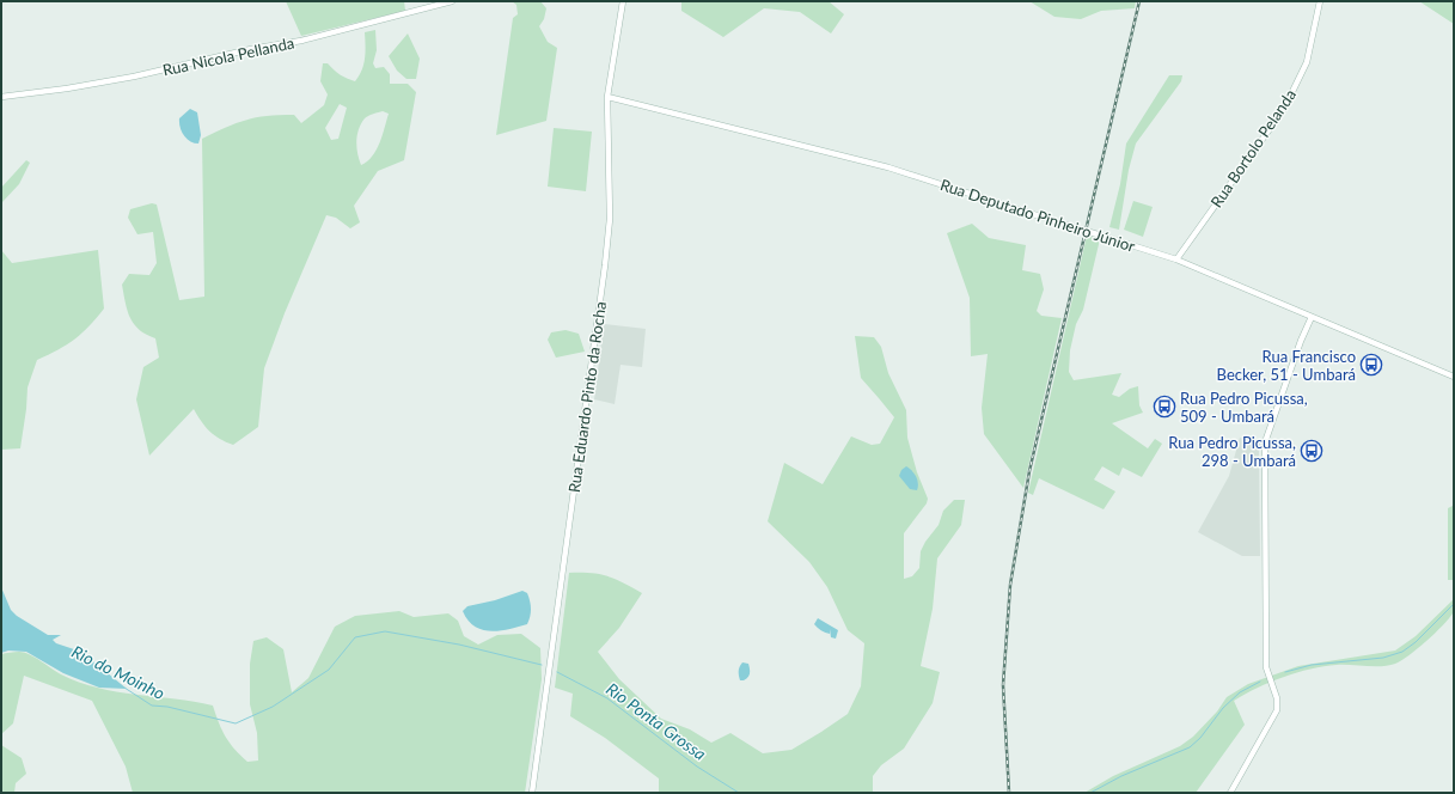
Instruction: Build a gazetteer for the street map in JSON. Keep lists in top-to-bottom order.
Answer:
{
  "streets": {
    "street": [
      "Rua Nicola Pellanda",
      "Rua Bortolo Pelanda",
      "Rua Deputado Pinheiro Júnior",
      "Rua Eduardo Pinto da Rocha"
    ]
  },
  "crossings": [
    ["Rua Bortolo Pelanda", "Rua Deputado Pinheiro Júnior"],
    ["Rua Deputado Pinheiro Júnior", "Rua Eduardo Pinto da Rocha"]
  ],
  "water": ["Rio do Moinho", "Rio Ponta Grossa"],
  "places": {
    "bus stop": ["Rua Francisco Becker, 51 - Umbará", "Rua Pedro Picussa, 509 - Umbará", "Rua Pedro Picussa, 298 - Umbará"]
  }
}
